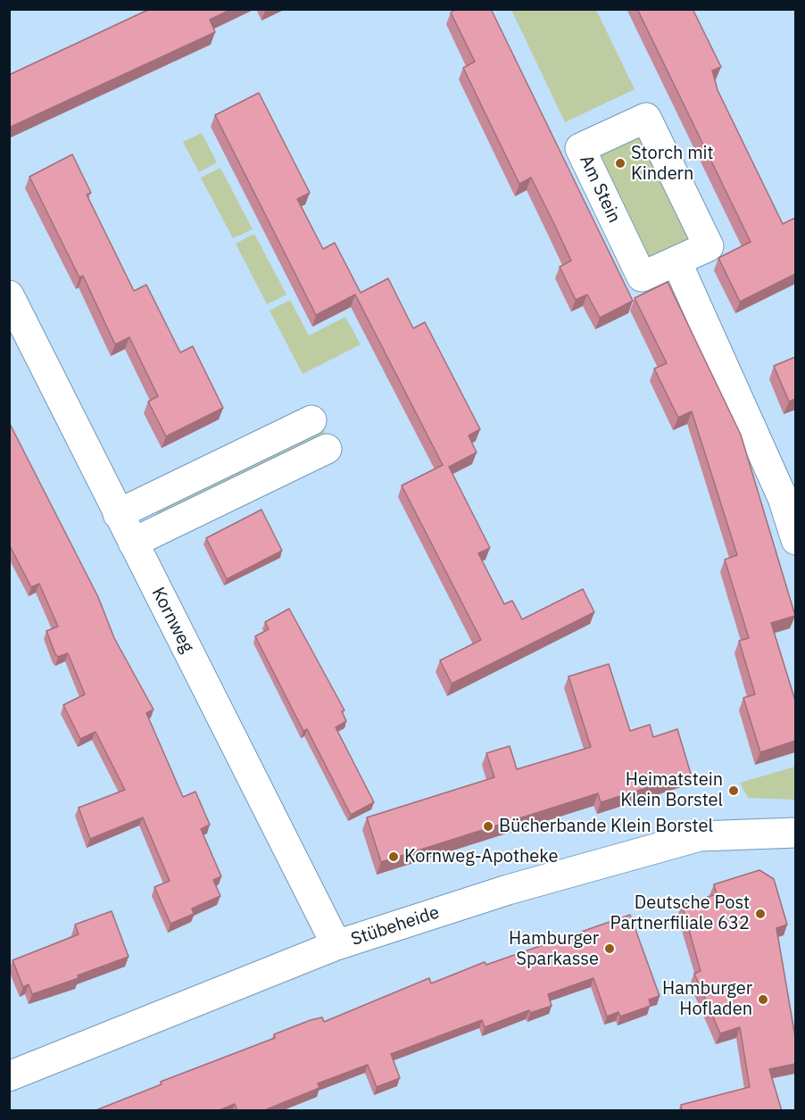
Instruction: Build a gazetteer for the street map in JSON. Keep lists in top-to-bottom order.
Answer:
{
  "streets": {
    "street": ["Am Stein", "Kornweg", "Stübeheide"]
  },
  "crossings": [
    ["Kornweg", "Stübeheide"]
  ],
  "places": [
    "Storch mit Kindern",
    "Heimatstein Klein Borstel",
    "Bücherbande Klein Borstel",
    "Kornweg-Apotheke",
    "Deutsche Post Partnerfiliale 632",
    "Hamburger Sparkasse",
    "Hamburger Hofladen"
  ]
}
